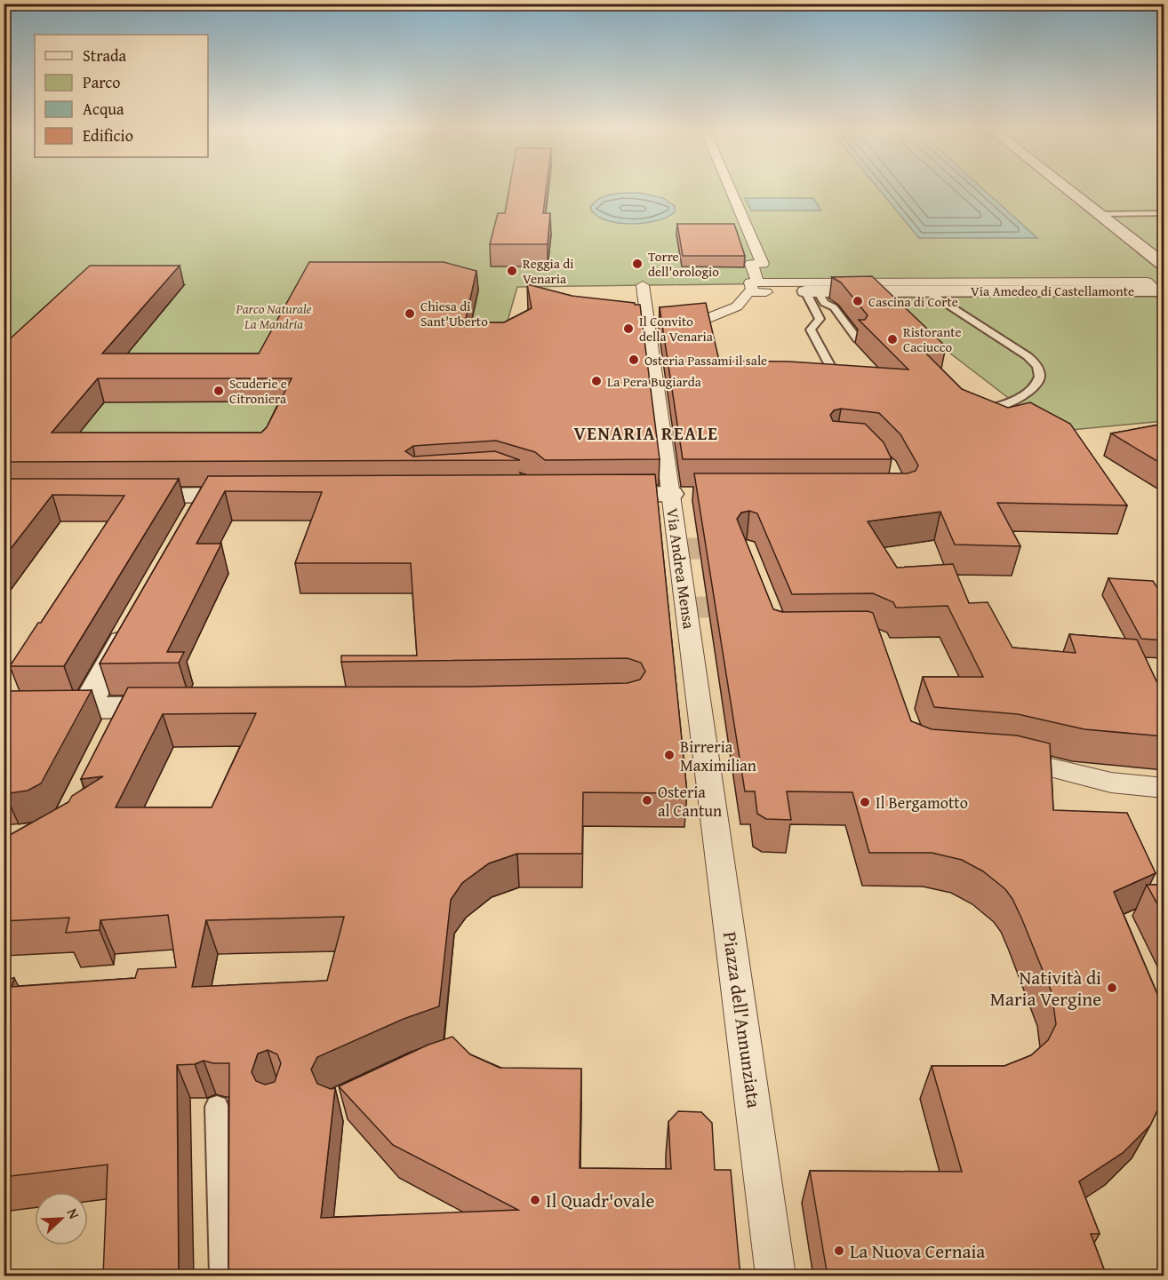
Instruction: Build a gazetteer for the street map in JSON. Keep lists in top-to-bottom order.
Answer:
{
  "streets": {
    "street": ["Via Amedeo di Castellamonte", "Via Andrea Mensa", "Piazza dell'Annunziata"]
  },
  "crossings": [
    ["Via Andrea Mensa", "Piazza dell'Annunziata"]
  ],
  "districts": ["VENARIA REALE"],
  "parks": ["Parco Naturale La Mandria"],
  "places": [
    "Torre dell'orologio",
    "Reggia di Venaria",
    "Cascina di Corte",
    "Chiesa di Sant'Uberto",
    "Il Convito della Venaria",
    "Ristorante Caciucco",
    "Osteria Passami il sale",
    "La Pera Bugiarda",
    "Scuderie e Citroniera",
    "Birreria Maximilian",
    "Osteria al Cantun",
    "Il Bergamotto",
    "Natività di Maria Vergine",
    "Il Quadr'ovale",
    "La Nuova Cernaia"
  ],
  "legend": [
    "Strada",
    "Parco",
    "Acqua",
    "Edificio"
  ],
  "north": "top right"
}
